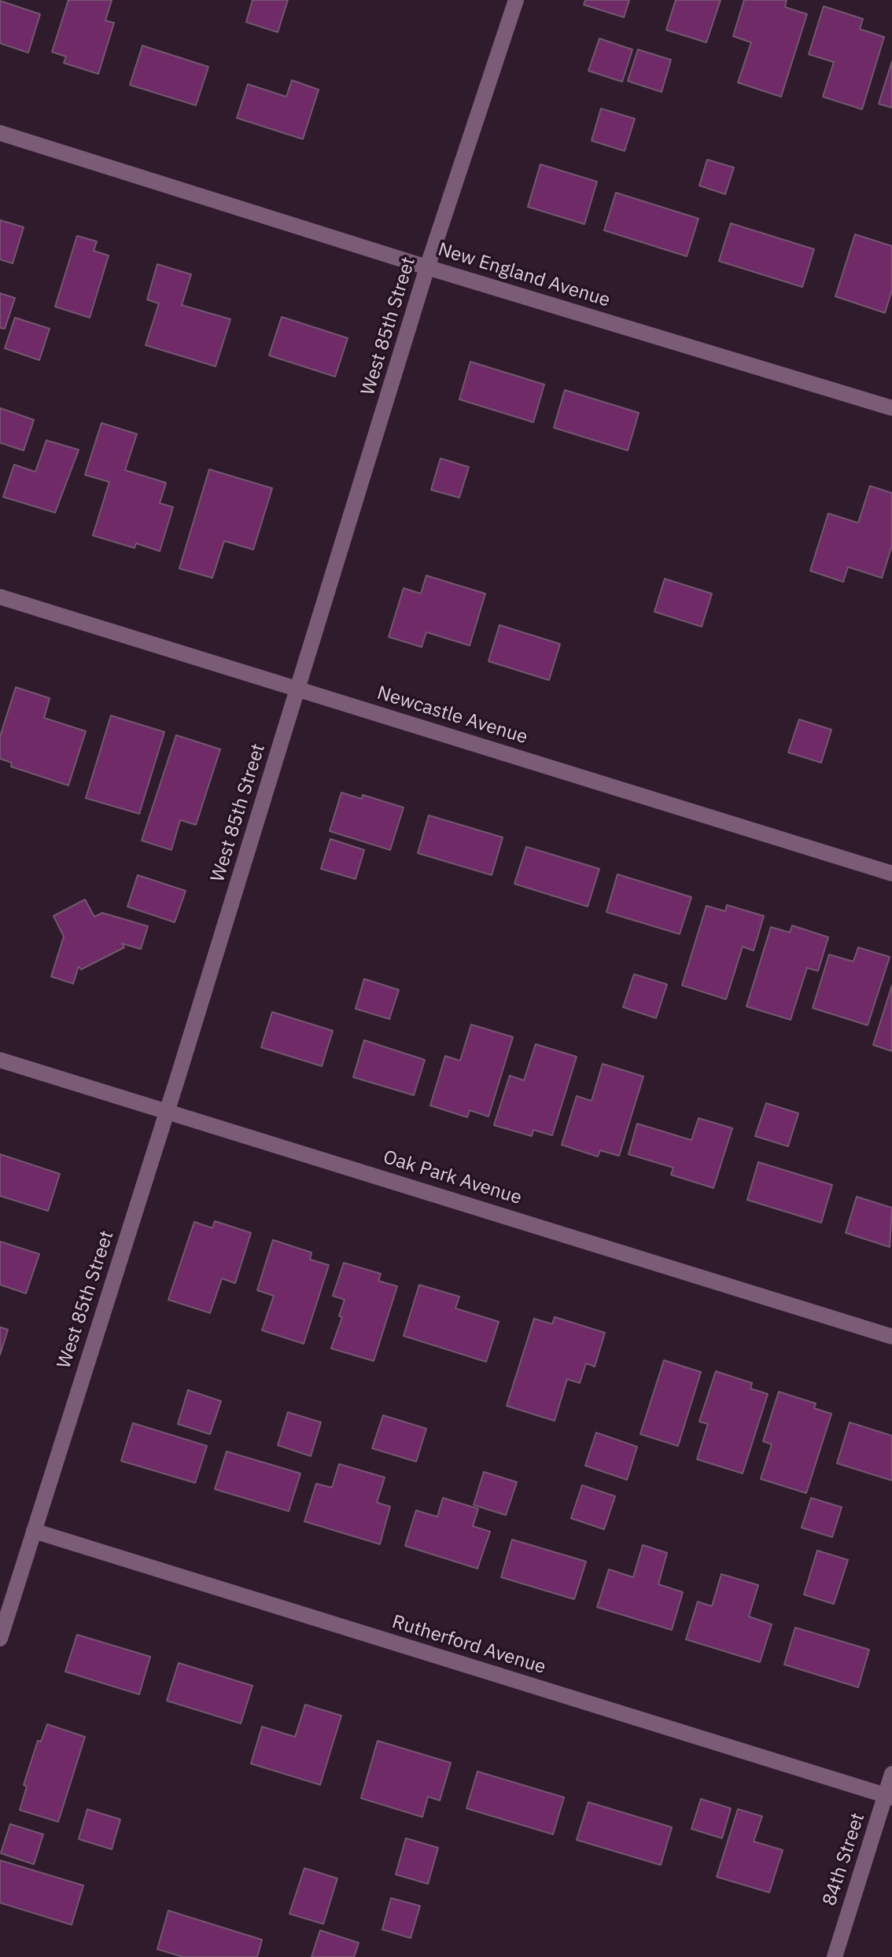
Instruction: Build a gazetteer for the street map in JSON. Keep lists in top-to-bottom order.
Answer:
{
  "streets": {
    "street": [
      "New England Avenue",
      "West 85th Street",
      "Newcastle Avenue",
      "Oak Park Avenue",
      "Rutherford Avenue",
      "84th Street"
    ]
  },
  "crossings": [
    ["New England Avenue", "West 85th Street"],
    ["West 85th Street", "Newcastle Avenue"],
    ["West 85th Street", "Oak Park Avenue"],
    ["West 85th Street", "Rutherford Avenue"],
    ["Rutherford Avenue", "84th Street"]
  ]
}
